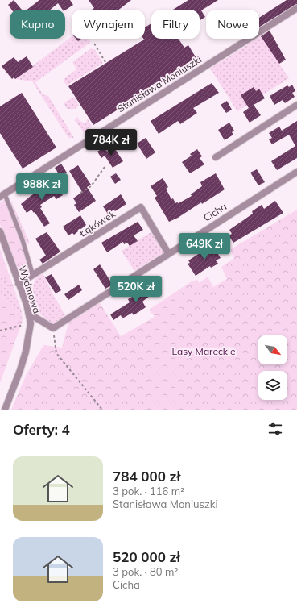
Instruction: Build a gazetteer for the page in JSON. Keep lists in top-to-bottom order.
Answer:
{
  "streets": {
    "street": [
      "Stanisława Moniuszki",
      "Cicha",
      "Łąkówek",
      "Wydmowa"
    ]
  },
  "crossings": [
    ["Cicha", "Łąkówek"],
    ["Łąkówek", "Wydmowa"]
  ],
  "parks": ["Lasy Mareckie"],
  "north": "bottom right",
  "page": {
    "chip": [
      "Kupno",
      "Wynajem",
      "Filtry",
      "Nowe"
    ],
    "price": [
      "784K zł",
      "988K zł",
      "649K zł",
      "520K zł"
    ],
    "heading": "Oferty: 4",
    "list": [
      {
        "name": "784 000 zł",
        "note": "3 pok. · 116 m² · Stanisława Moniuszki"
      },
      {
        "name": "520 000 zł",
        "note": "3 pok. · 80 m² · Cicha"
      }
    ]
  }
}
